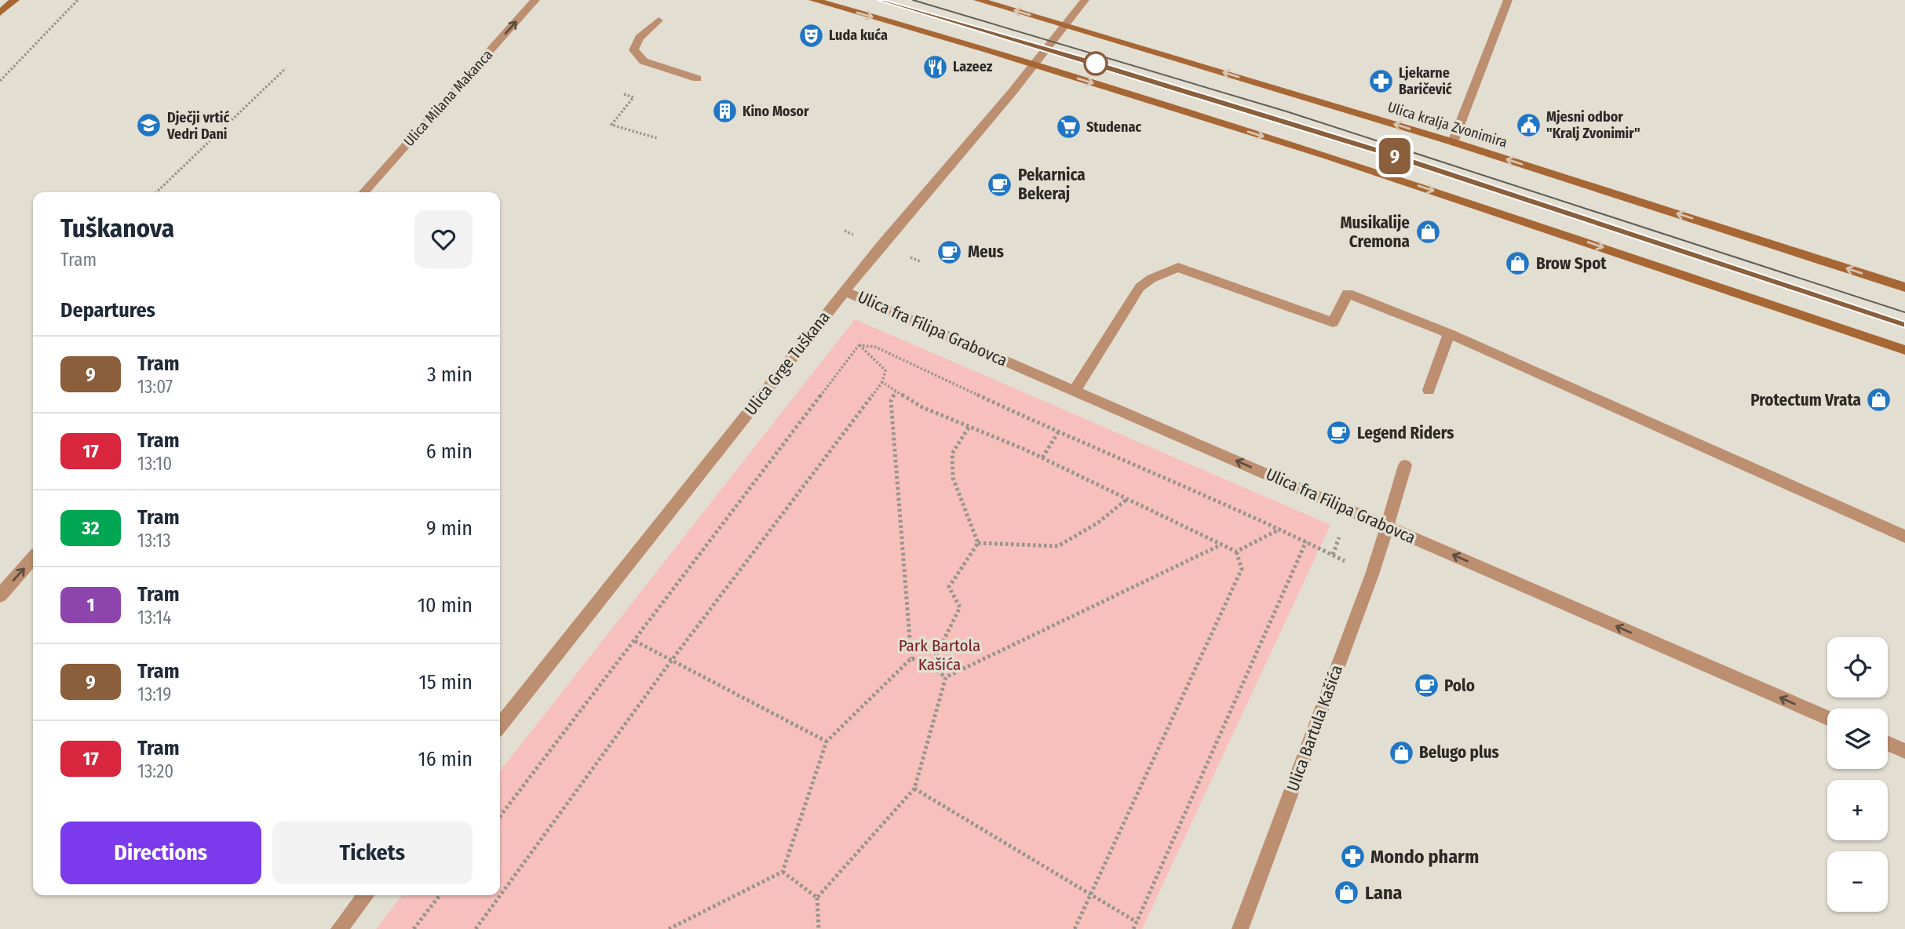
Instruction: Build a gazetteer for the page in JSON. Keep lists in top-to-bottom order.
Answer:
{
  "streets": {
    "main road": ["Ulica kralja Zvonimira"],
    "street": [
      "Ulica Milana Makanca",
      "Ulica fra Filipa Grabovca",
      "Ulica Grge Tuškana",
      "Ulica Bartula Kašića"
    ]
  },
  "crossings": [
    ["Ulica kralja Zvonimira", "Ulica Grge Tuškana"],
    ["Ulica fra Filipa Grabovca", "Ulica Grge Tuškana"],
    ["Ulica fra Filipa Grabovca", "Ulica Bartula Kašića"]
  ],
  "one_way": ["Ulica Milana Makanca", "Ulica fra Filipa Grabovca"],
  "parks": ["Park Bartola Kašića"],
  "places": {
    "theatre": ["Luda kuća"],
    "restaurant": ["Lazeez"],
    "pharmacy": ["Ljekarne Baričević", "Mondo pharm"],
    "building": ["Kino Mosor"],
    "public building": ["Mjesni odbor \"Kralj Zvonimir\""],
    "school or university": ["Dječji vrtić Vedri Dani"],
    "supermarket": ["Studenac"],
    "cafe": [
      "Pekarnica Bekeraj",
      "Meus",
      "Legend Riders",
      "Polo"
    ],
    "shop": [
      "Musikalije Cremona",
      "Brow Spot",
      "Protectum Vrata",
      "Belugo plus",
      "Lana"
    ]
  },
  "lines": ["tram line 9"],
  "page": {
    "on_map": "9",
    "heading": [
      ["Tuškanova", "Tram"],
      "Departures"
    ],
    "list": [
      {
        "mark": "9",
        "name": "Tram",
        "note": "13:07",
        "value": "3 min"
      },
      {
        "mark": "17",
        "name": "Tram",
        "note": "13:10",
        "value": "6 min"
      },
      {
        "mark": "32",
        "name": "Tram",
        "note": "13:13",
        "value": "9 min"
      },
      {
        "mark": "1",
        "name": "Tram",
        "note": "13:14",
        "value": "10 min"
      },
      {
        "mark": "9",
        "name": "Tram",
        "note": "13:19",
        "value": "15 min"
      },
      {
        "mark": "17",
        "name": "Tram",
        "note": "13:20",
        "value": "16 min"
      }
    ],
    "map_buttons": ["+", "−"],
    "buttons": ["Directions", "Tickets"]
  }
}
